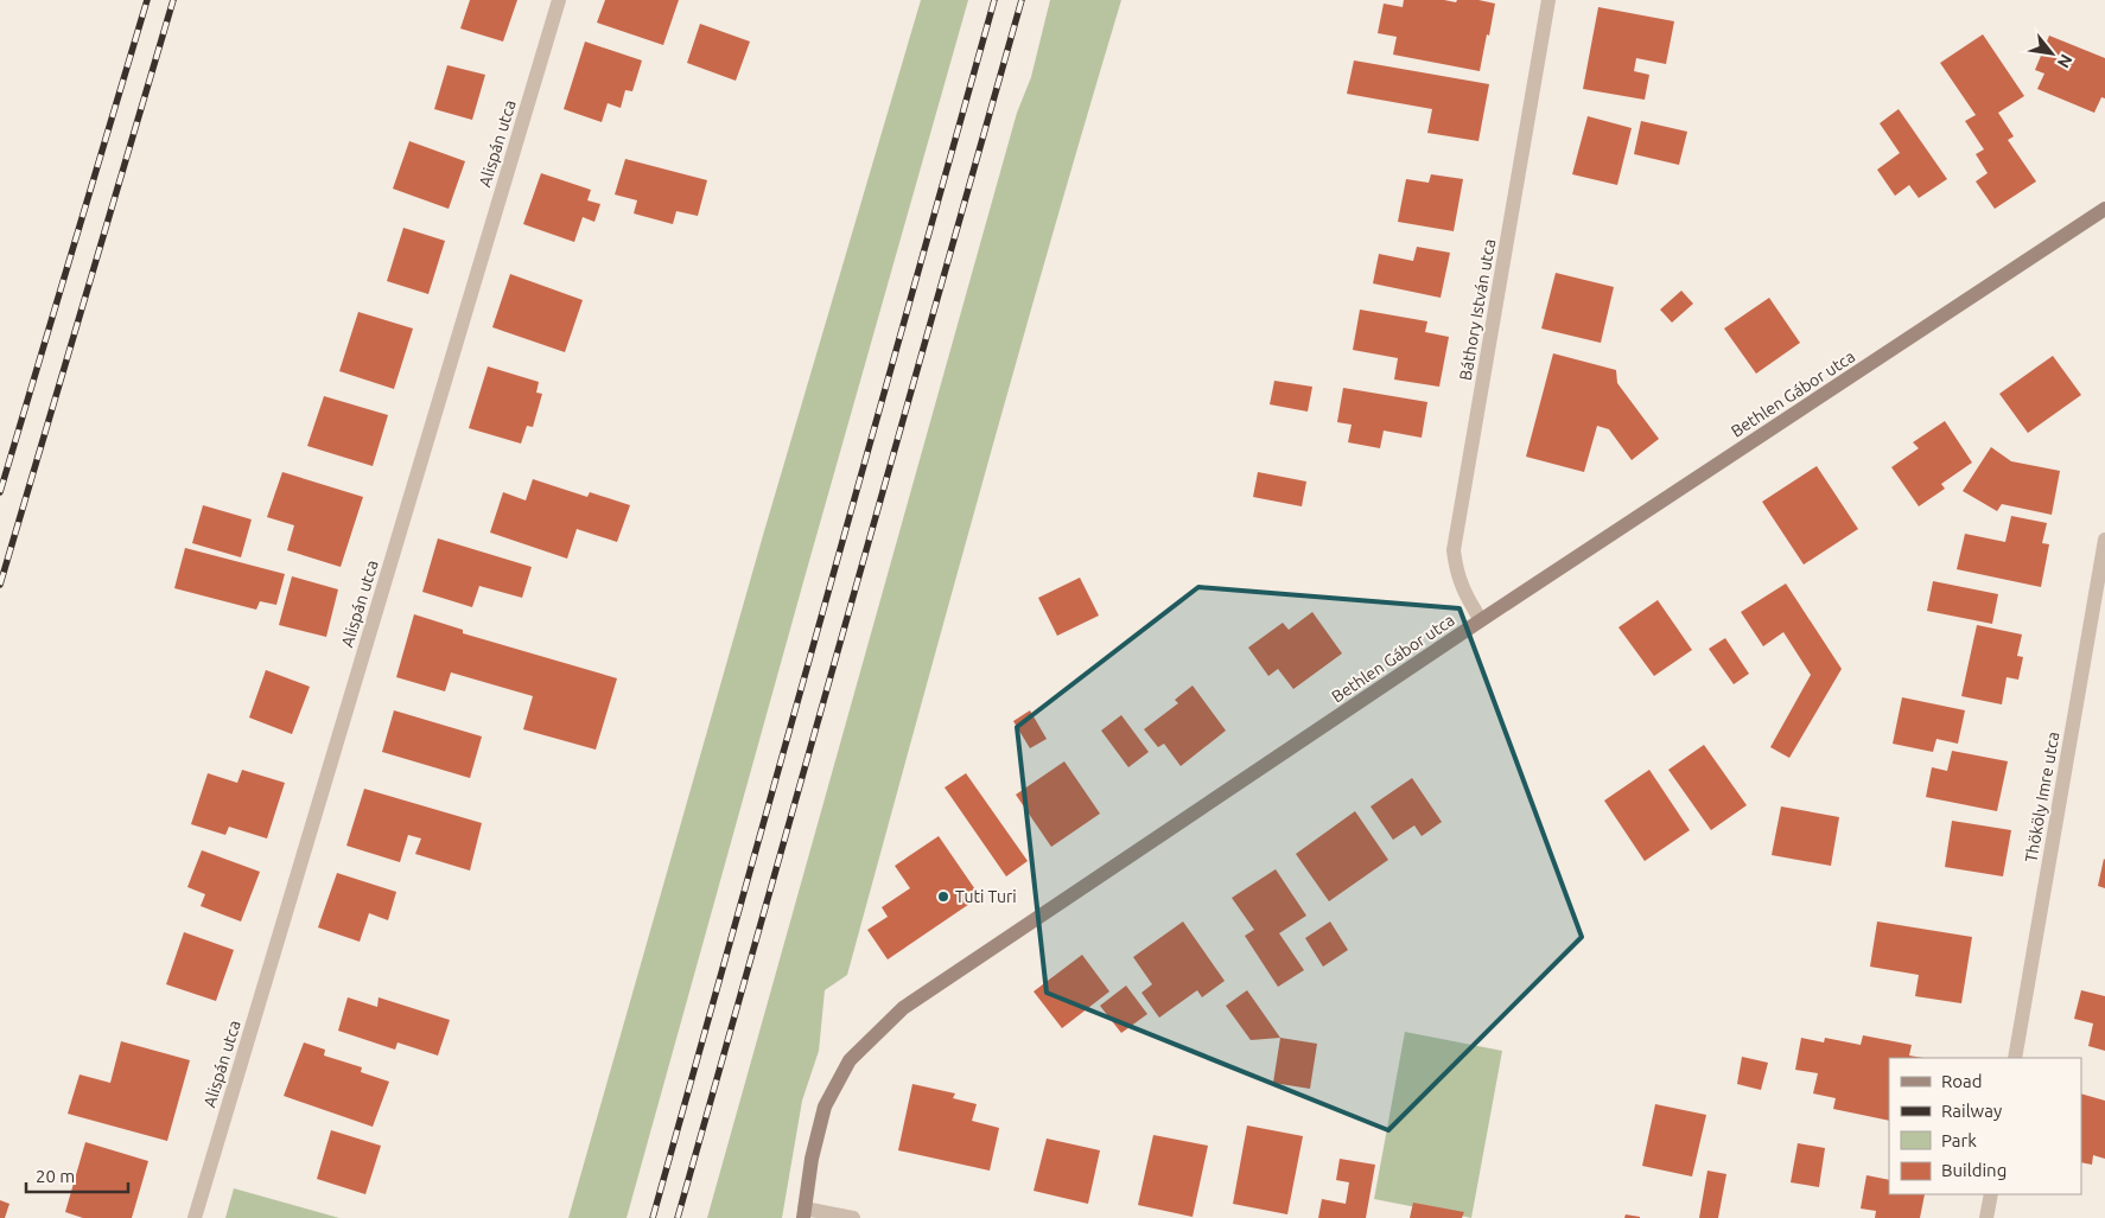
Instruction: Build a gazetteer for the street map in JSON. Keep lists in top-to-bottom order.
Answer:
{
  "streets": {
    "street": [
      "Alispán utca",
      "Báthory István utca",
      "Bethlen Gábor utca",
      "Thököly Imre utca"
    ]
  },
  "crossings": [
    ["Báthory István utca", "Bethlen Gábor utca"]
  ],
  "places": ["Tuti Turi"],
  "legend": [
    "Road",
    "Railway",
    "Park",
    "Building"
  ],
  "scale_bar": "20 m",
  "north": "bottom right"
}
